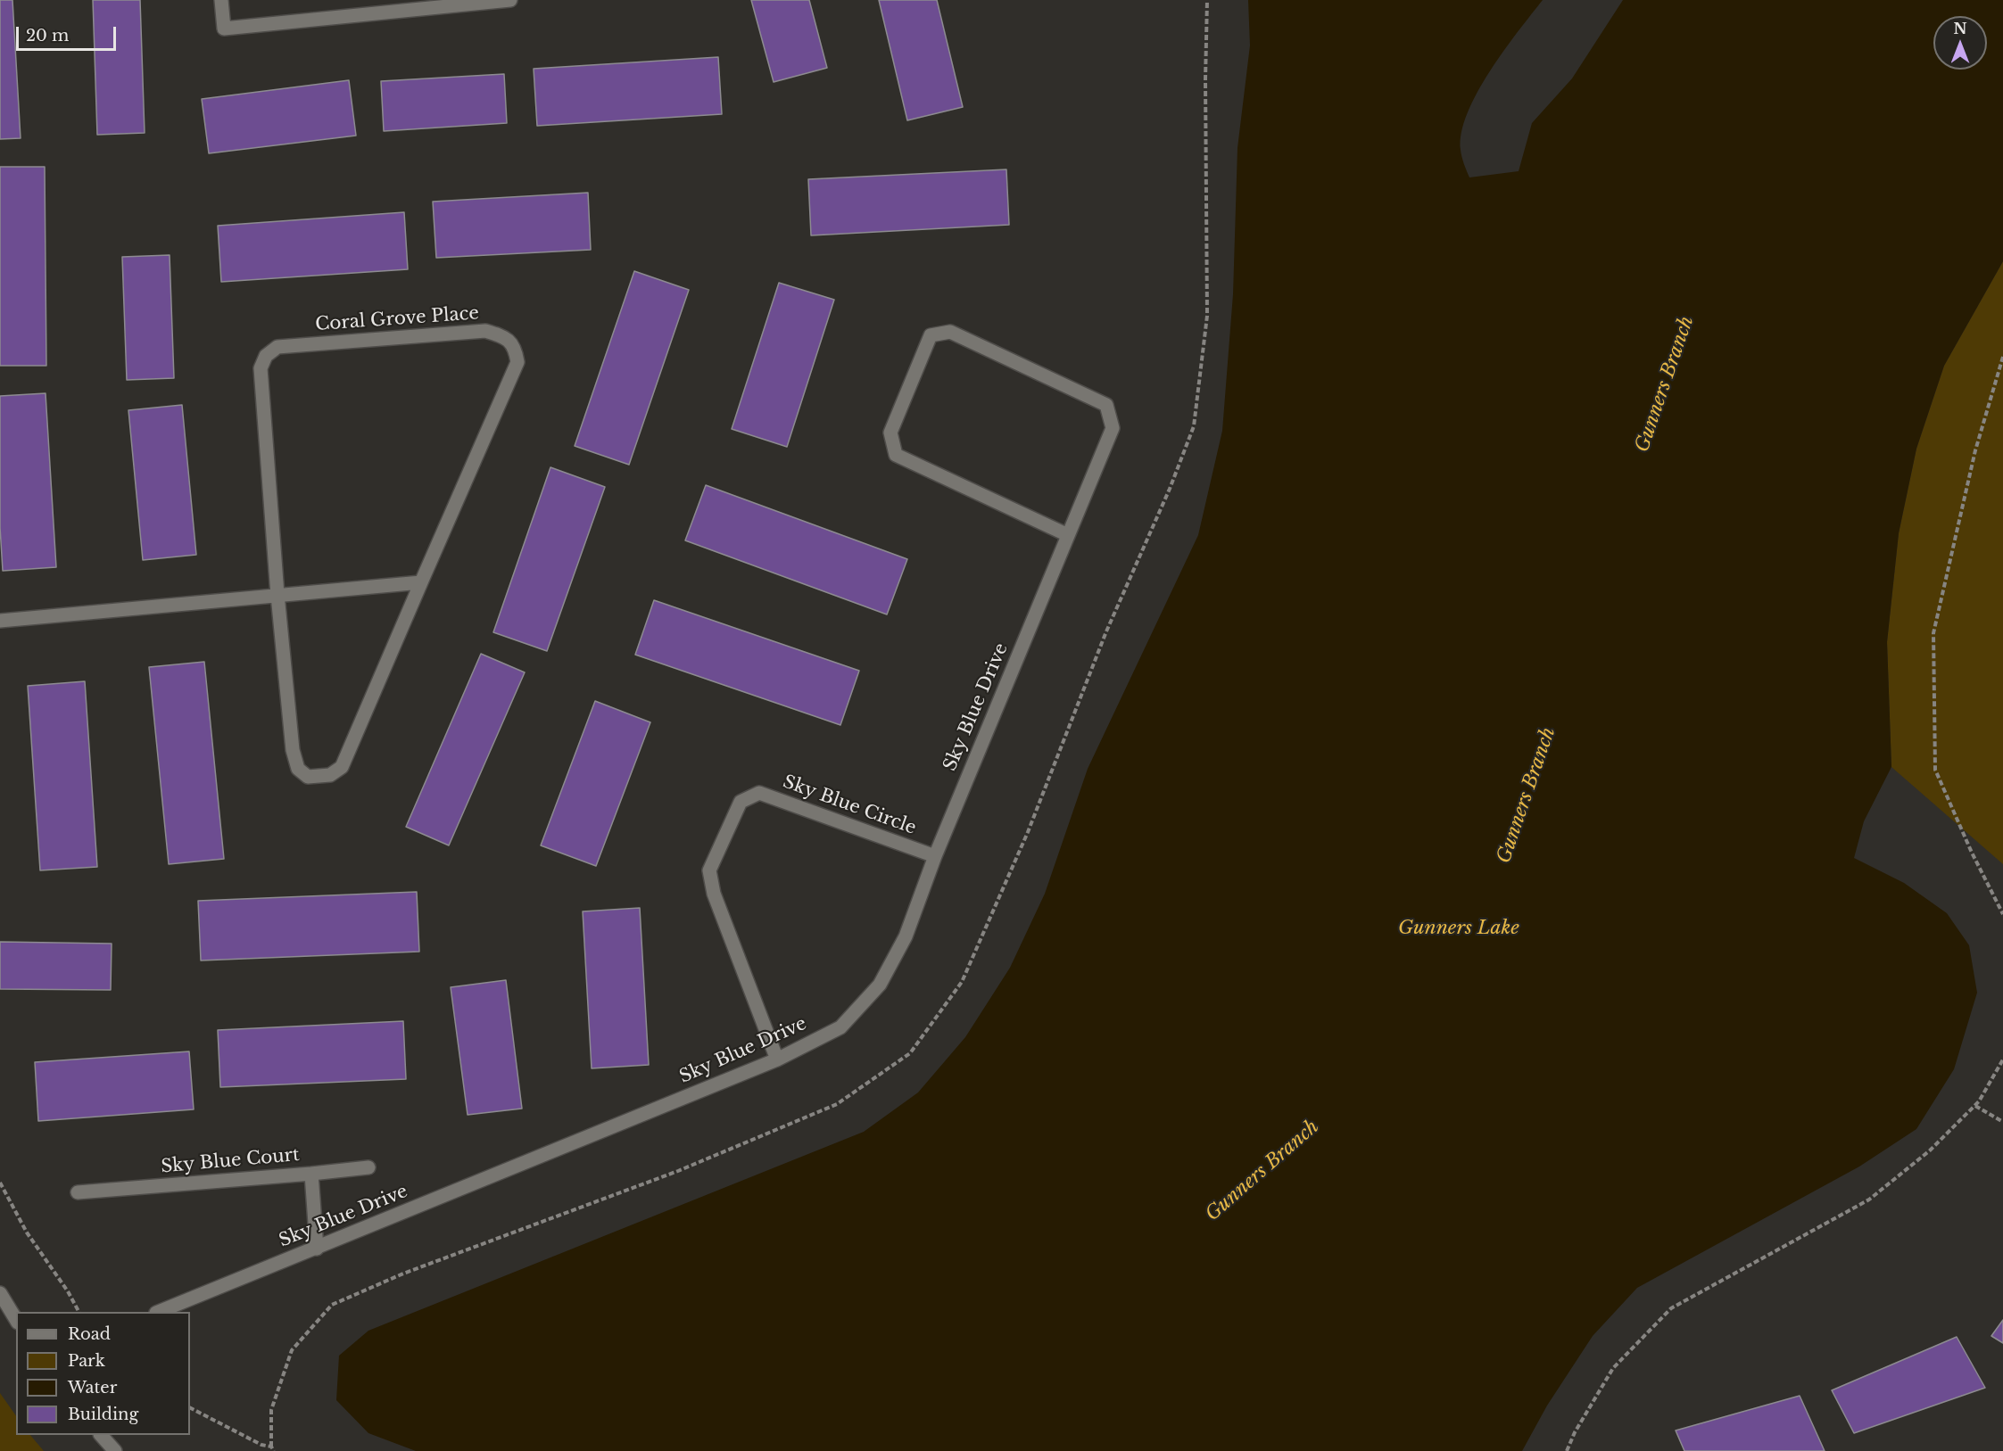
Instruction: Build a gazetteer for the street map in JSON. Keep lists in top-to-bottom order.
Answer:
{
  "streets": {
    "street": [
      "Coral Grove Place",
      "Sky Blue Drive",
      "Sky Blue Circle",
      "Sky Blue Court"
    ]
  },
  "crossings": [
    ["Sky Blue Drive", "Sky Blue Circle"],
    ["Sky Blue Drive", "Sky Blue Court"]
  ],
  "water": ["Gunners Branch", "Gunners Lake"],
  "legend": [
    "Road",
    "Park",
    "Water",
    "Building"
  ],
  "scale_bar": "20 m",
  "north": "top"
}
